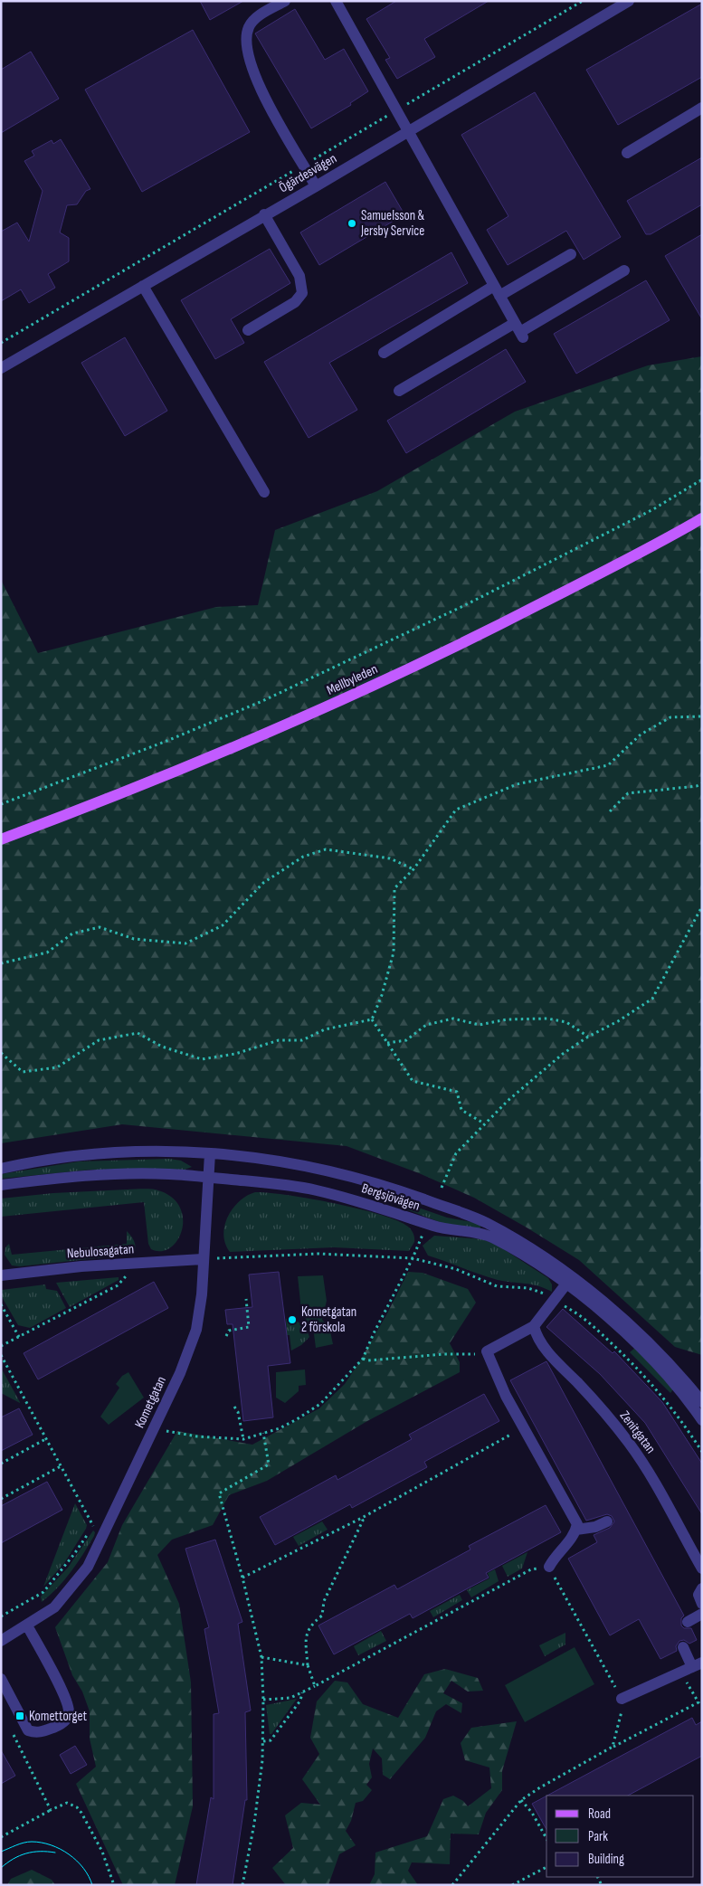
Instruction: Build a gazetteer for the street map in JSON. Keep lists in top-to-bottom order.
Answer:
{
  "streets": {
    "main road": ["Mellbyleden"],
    "street": [
      "Ögärdesvägen",
      "Bergsjövägen",
      "Nebulosagatan",
      "Kometgatan",
      "Zenitgatan"
    ]
  },
  "crossings": [
    ["Bergsjövägen", "Kometgatan"],
    ["Nebulosagatan", "Kometgatan"]
  ],
  "places": {
    "other": ["Samuelsson & Jersby Service", "Kometgatan 2 förskola"],
    "transit": ["Komettorget"]
  },
  "legend": ["Road", "Park", "Building"]
}
